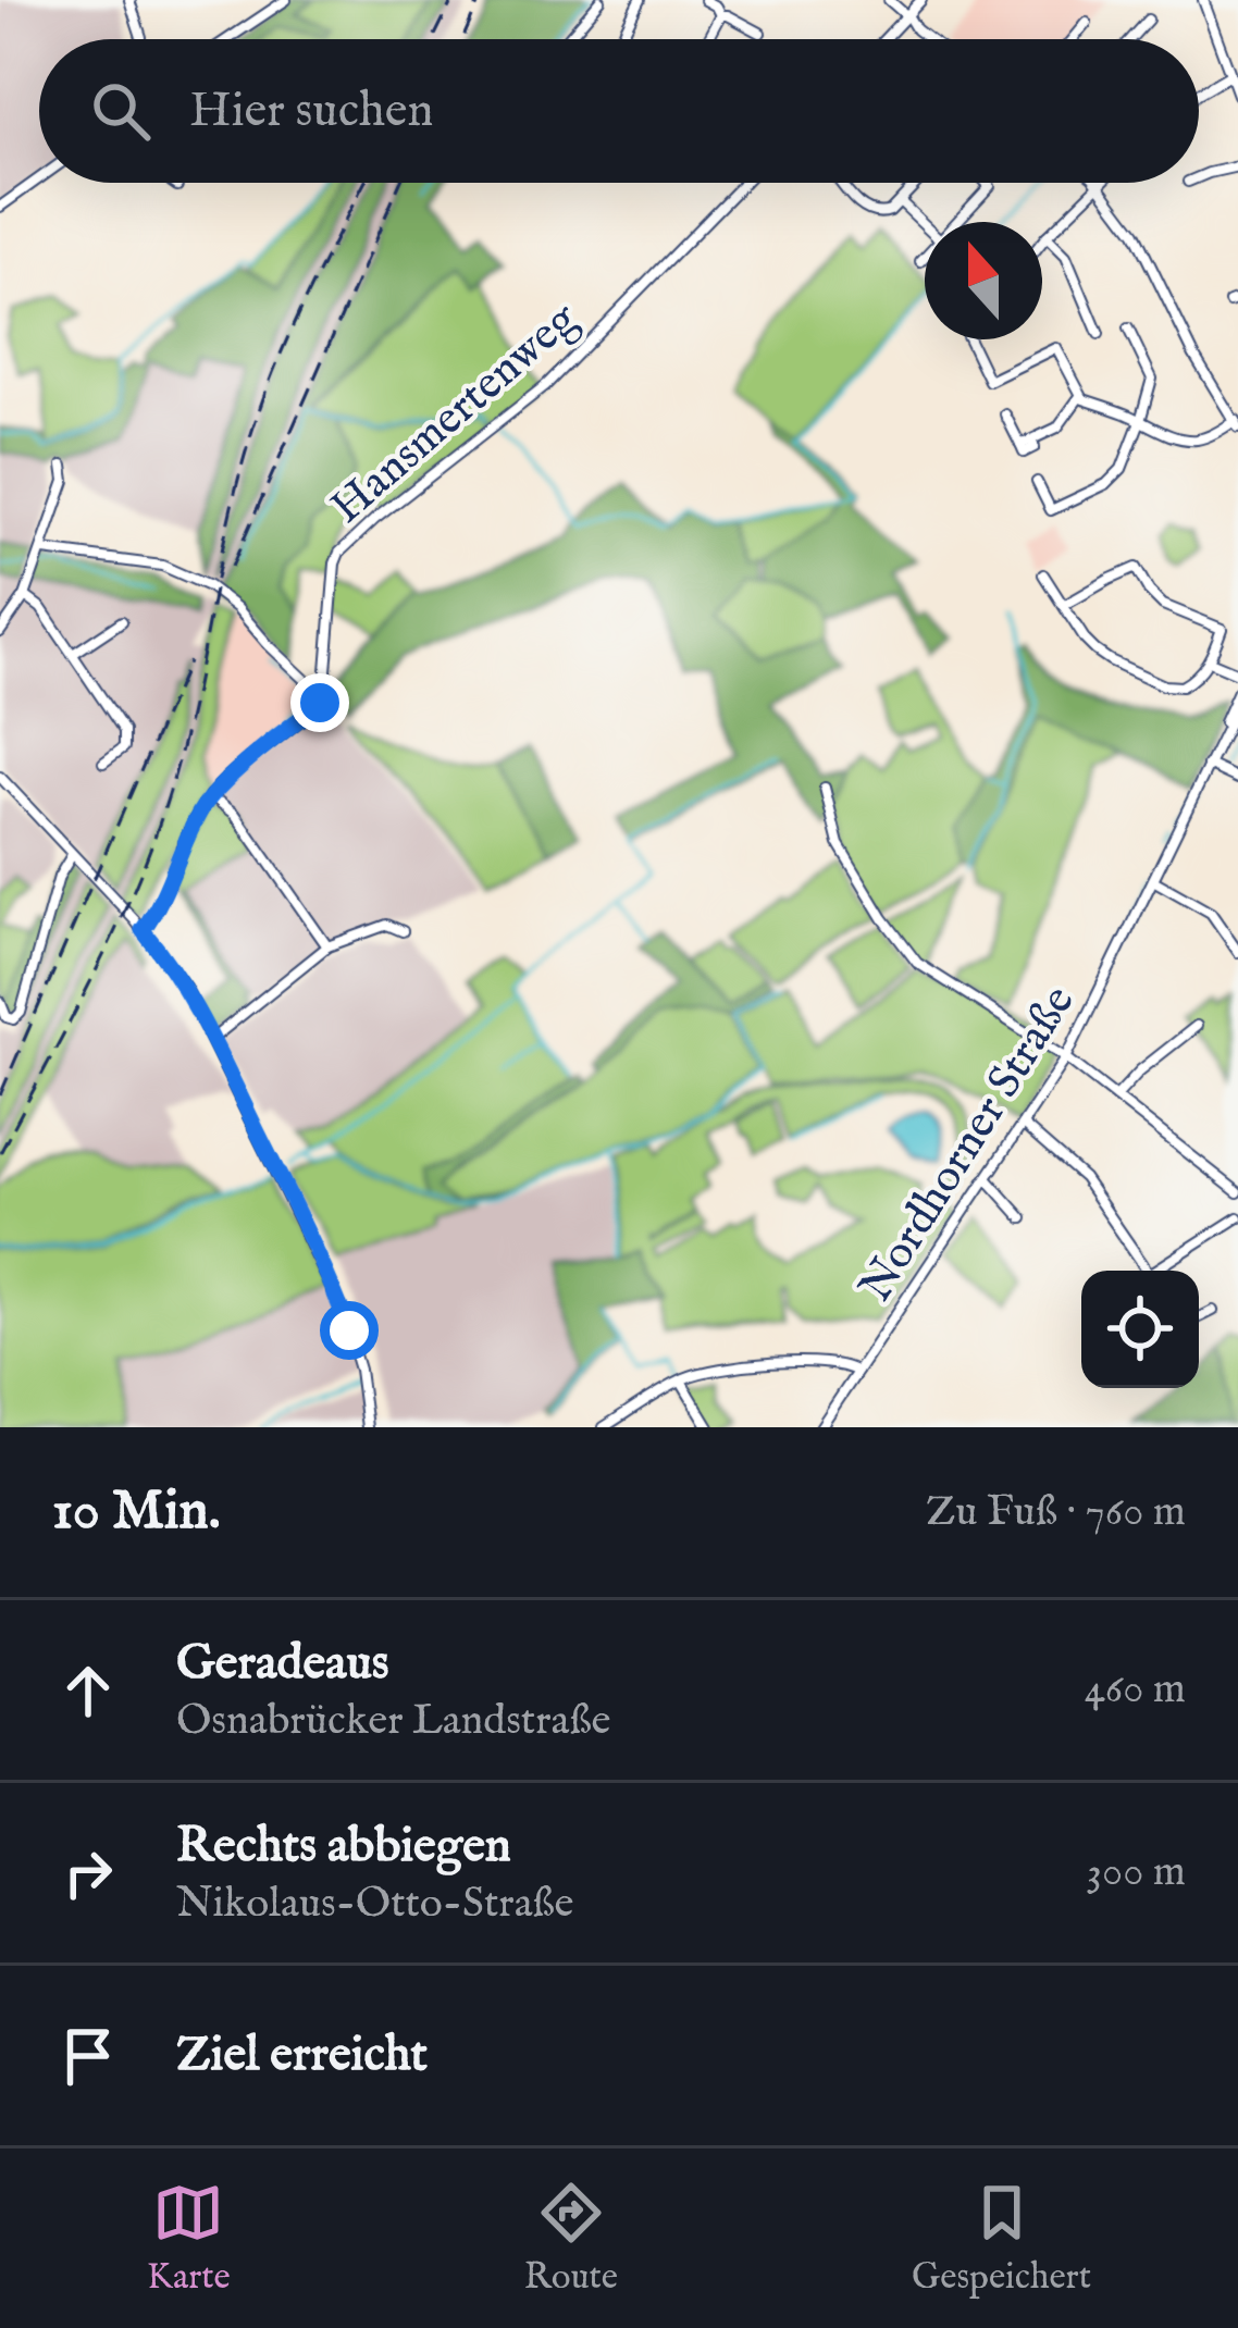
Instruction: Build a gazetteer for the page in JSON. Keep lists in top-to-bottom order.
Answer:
{
  "streets": {
    "street": ["Hansmertenweg", "Nordhorner Straße"]
  },
  "north": "top",
  "page": {
    "search": "Hier suchen",
    "heading": ["10 Min.", "Zu Fuß · 760 m"],
    "list": [
      ["Geradeaus", "Osnabrücker Landstraße", "460 m"],
      ["Rechts abbiegen", "Nikolaus-Otto-Straße", "300 m"],
      "Ziel erreicht"
    ],
    "nav": ["Karte", "Route", "Gespeichert"]
  }
}
